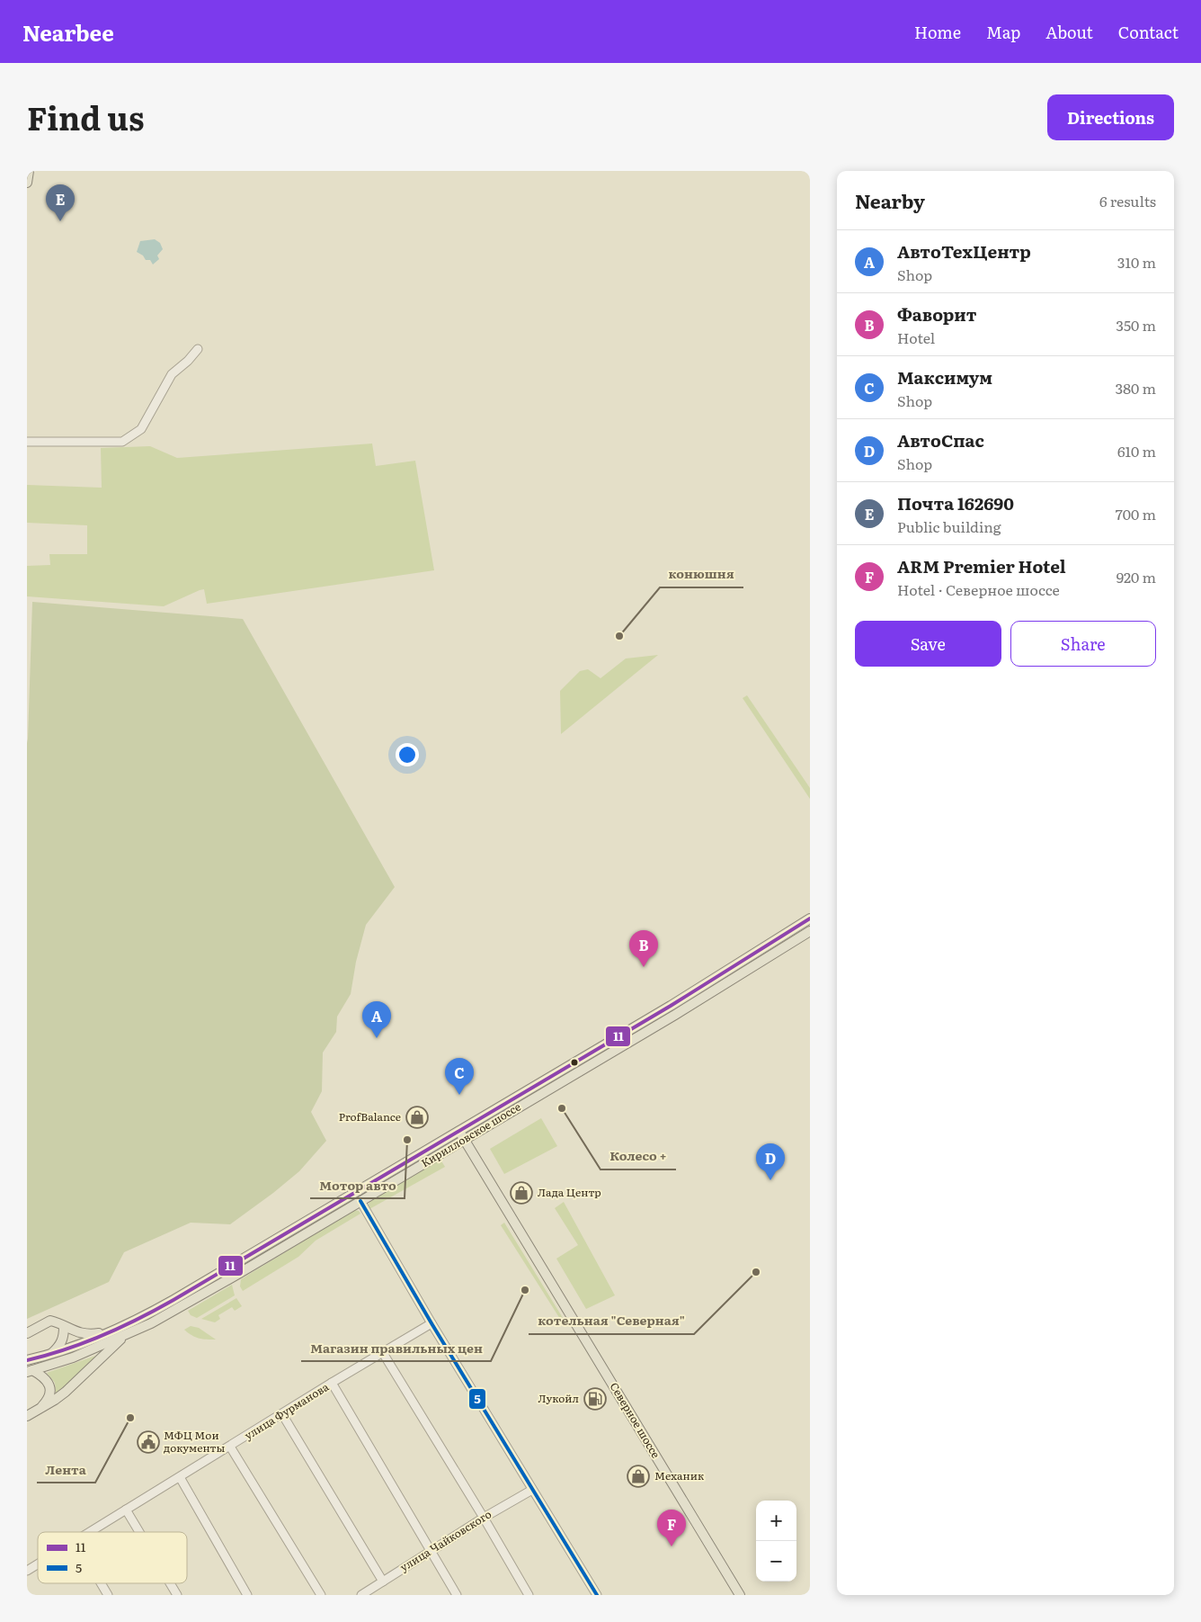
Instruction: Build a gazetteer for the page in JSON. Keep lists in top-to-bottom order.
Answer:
{
  "streets": {
    "main road": ["Кирилловское шоссе", "Северное шоссе"],
    "street": ["улица Фурманова", "улица Чайковского"]
  },
  "crossings": [
    ["Кирилловское шоссе", "Северное шоссе"]
  ],
  "places": {
    "other": [
      "конюшня",
      "Колесо +",
      "Мотор авто",
      "котельная \"Северная\"",
      "Магазин правильных цен",
      "Лента"
    ],
    "shop": ["ProfBalance", "Лада Центр", "Механик"],
    "fuel station": ["Лукойл"],
    "public building": ["МФЦ Мои документы"]
  },
  "lines": ["transit line 11", "transit line 5"],
  "legend": ["11", "5"],
  "page": {
    "header": "Nearbee",
    "nav": [
      "Home",
      "Map",
      "About",
      "Contact"
    ],
    "title": "Find us",
    "buttons": [
      "Directions",
      ["Save", "Share"]
    ],
    "heading": ["Nearby", "6 results"],
    "pins": [
      "E",
      "B",
      "A",
      "C",
      "D",
      "F"
    ],
    "list": [
      {
        "mark": "A",
        "name": "АвтоТехЦентр",
        "note": "Shop",
        "value": "310 m"
      },
      {
        "mark": "B",
        "name": "Фаворит",
        "note": "Hotel",
        "value": "350 m"
      },
      {
        "mark": "C",
        "name": "Максимум",
        "note": "Shop",
        "value": "380 m"
      },
      {
        "mark": "D",
        "name": "АвтоСпас",
        "note": "Shop",
        "value": "610 m"
      },
      {
        "mark": "E",
        "name": "Почта 162690",
        "note": "Public building",
        "value": "700 m"
      },
      {
        "mark": "F",
        "name": "ARM Premier Hotel",
        "note": "Hotel · Северное шоссе",
        "value": "920 m"
      }
    ],
    "map_buttons": ["+", "−"]
  }
}
